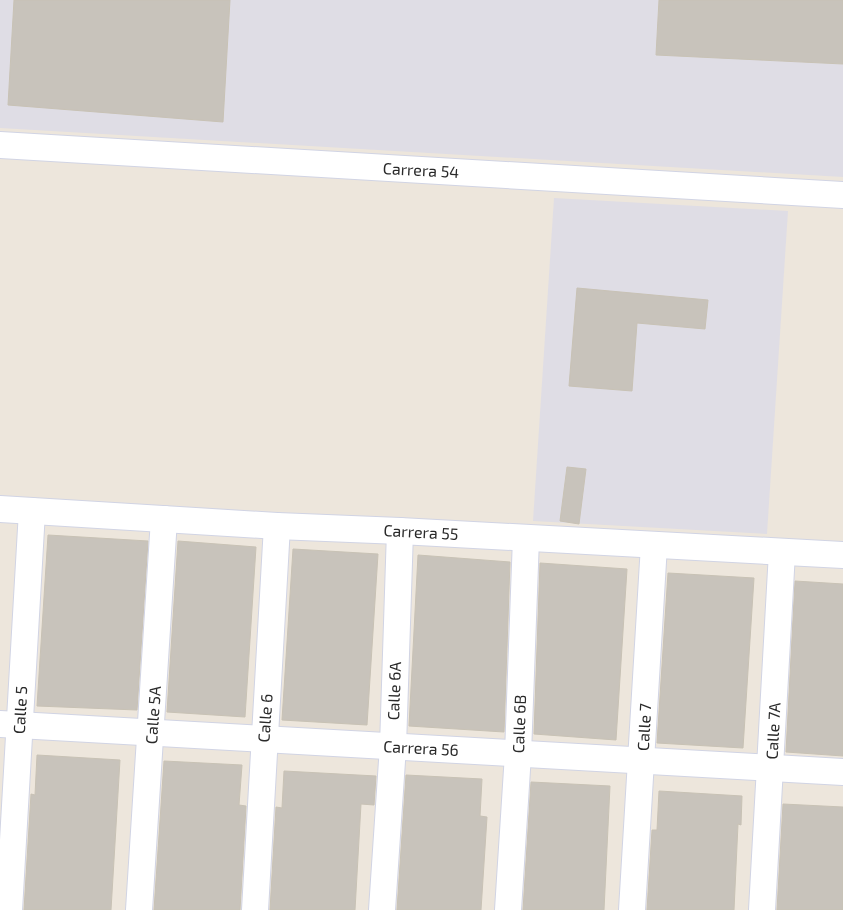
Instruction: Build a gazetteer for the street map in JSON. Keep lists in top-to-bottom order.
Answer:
{
  "streets": {
    "street": [
      "Carrera 54",
      "Carrera 55",
      "Calle 6A",
      "Calle 5",
      "Calle 5A",
      "Calle 6",
      "Calle 6B",
      "Calle 7",
      "Calle 7A",
      "Carrera 56"
    ]
  },
  "crossings": [
    ["Carrera 55", "Calle 6A"],
    ["Carrera 55", "Calle 5"],
    ["Carrera 55", "Calle 5A"],
    ["Carrera 55", "Calle 6"],
    ["Carrera 55", "Calle 6B"],
    ["Carrera 55", "Calle 7"],
    ["Carrera 55", "Calle 7A"],
    ["Calle 6A", "Carrera 56"],
    ["Calle 5", "Carrera 56"],
    ["Calle 5A", "Carrera 56"],
    ["Calle 6", "Carrera 56"],
    ["Calle 6B", "Carrera 56"],
    ["Calle 7", "Carrera 56"],
    ["Calle 7A", "Carrera 56"]
  ]
}
